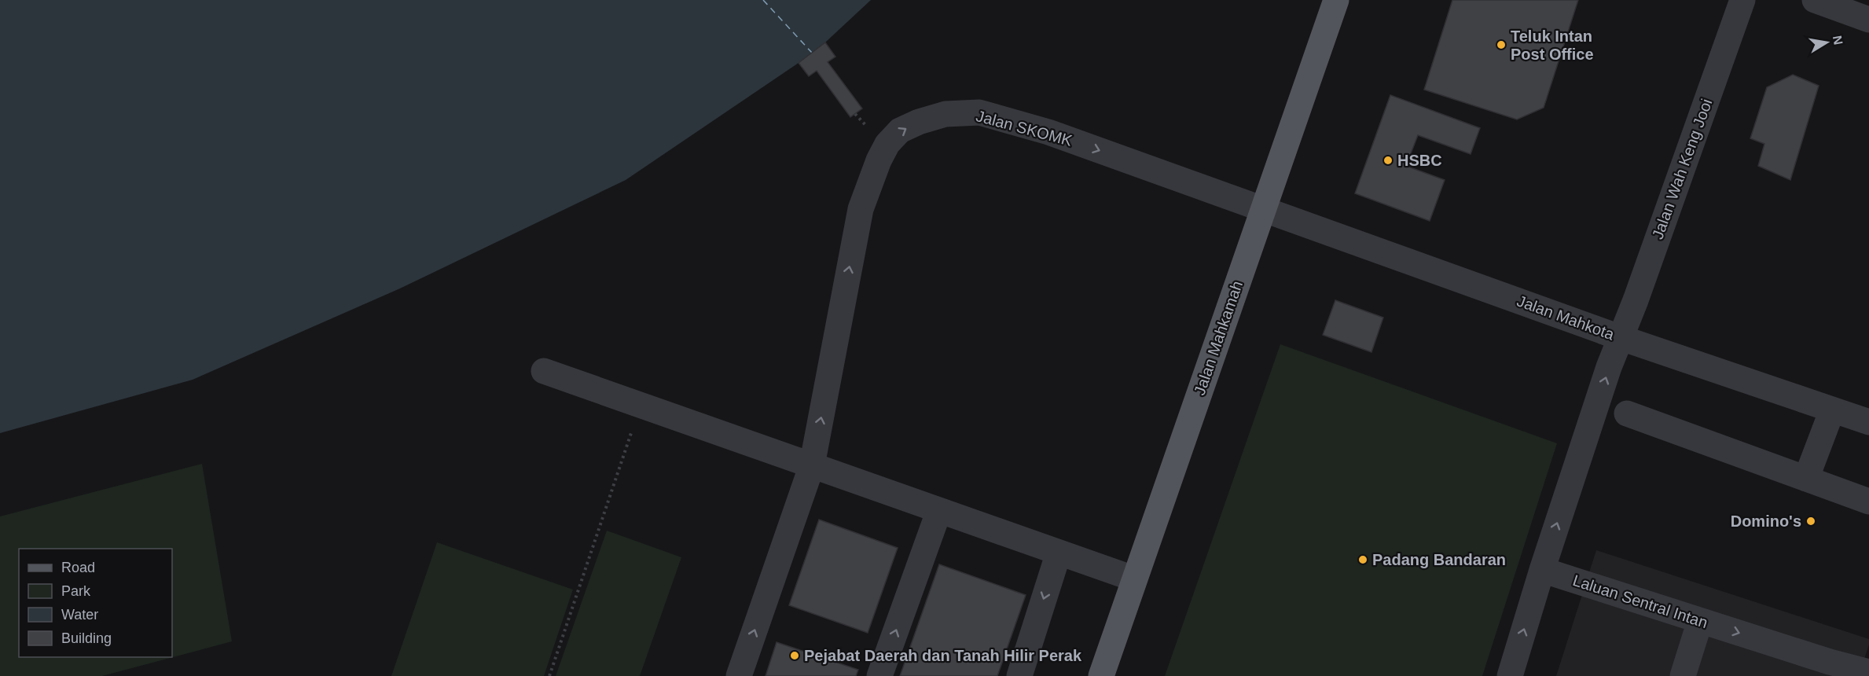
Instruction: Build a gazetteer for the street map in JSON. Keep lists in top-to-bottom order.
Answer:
{
  "streets": {
    "main road": ["Jalan Mahkamah"],
    "street": [
      "Jalan SKOMK",
      "Jalan Wah Keng Jooi",
      "Jalan Mahkota",
      "Laluan Sentral Intan"
    ]
  },
  "crossings": [
    ["Jalan SKOMK", "Jalan Mahkota"],
    ["Jalan SKOMK", "Jalan Mahkamah"],
    ["Jalan Wah Keng Jooi", "Jalan Mahkota"],
    ["Jalan Wah Keng Jooi", "Laluan Sentral Intan"],
    ["Jalan Mahkota", "Jalan Mahkamah"]
  ],
  "one_way": ["Jalan Wah Keng Jooi"],
  "places": [
    "Teluk Intan Post Office",
    "HSBC",
    "Domino's",
    "Padang Bandaran",
    "Pejabat Daerah dan Tanah Hilir Perak"
  ],
  "legend": [
    "Road",
    "Park",
    "Water",
    "Building"
  ],
  "north": "right"
}
